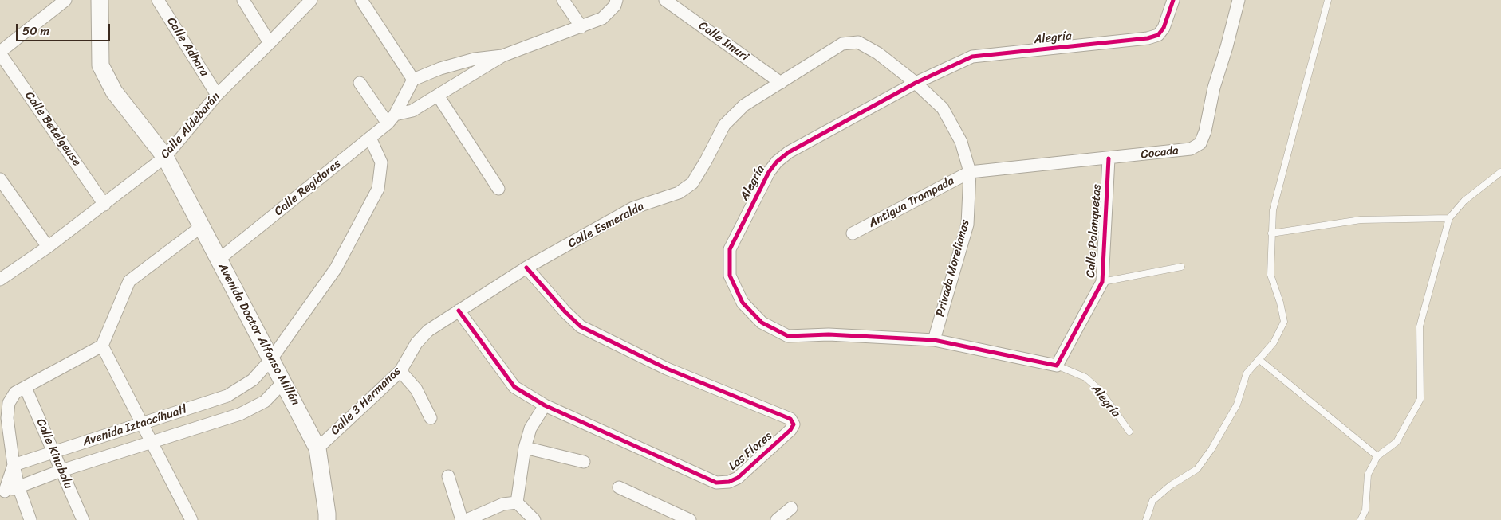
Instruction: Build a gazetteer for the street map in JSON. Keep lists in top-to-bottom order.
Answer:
{
  "streets": {
    "main road": ["Avenida Doctor Alfonso Millán"],
    "street": [
      "Alegría",
      "Calle Imuri",
      "Calle Adhara",
      "Calle Aldebarán",
      "Calle Betelgeuse",
      "Cocada",
      "Calle Regidores",
      "Antigua Trompada",
      "Calle Esmeralda",
      "Calle Palanquetas",
      "Privada Morelianas",
      "Calle 3 Hermanos",
      "Avenida Iztaccíhuatl",
      "Las Flores",
      "Calle Kinabalu"
    ]
  },
  "crossings": [
    ["Alegría", "Calle Esmeralda"],
    ["Alegría", "Calle Palanquetas"],
    ["Alegría", "Privada Morelianas"],
    ["Calle Imuri", "Calle Esmeralda"],
    ["Calle Adhara", "Calle Aldebarán"],
    ["Calle Aldebarán", "Calle Betelgeuse"],
    ["Calle Aldebarán", "Avenida Doctor Alfonso Millán"],
    ["Cocada", "Antigua Trompada"],
    ["Cocada", "Calle Palanquetas"],
    ["Cocada", "Privada Morelianas"],
    ["Calle Regidores", "Avenida Doctor Alfonso Millán"],
    ["Calle Regidores", "Avenida Iztaccíhuatl"],
    ["Antigua Trompada", "Privada Morelianas"],
    ["Calle Esmeralda", "Privada Morelianas"],
    ["Calle Esmeralda", "Calle 3 Hermanos"],
    ["Calle Esmeralda", "Las Flores"],
    ["Avenida Doctor Alfonso Millán", "Calle 3 Hermanos"],
    ["Avenida Doctor Alfonso Millán", "Avenida Iztaccíhuatl"],
    ["Calle 3 Hermanos", "Las Flores"],
    ["Avenida Iztaccíhuatl", "Calle Kinabalu"]
  ],
  "scale_bar": "50 m"
}
